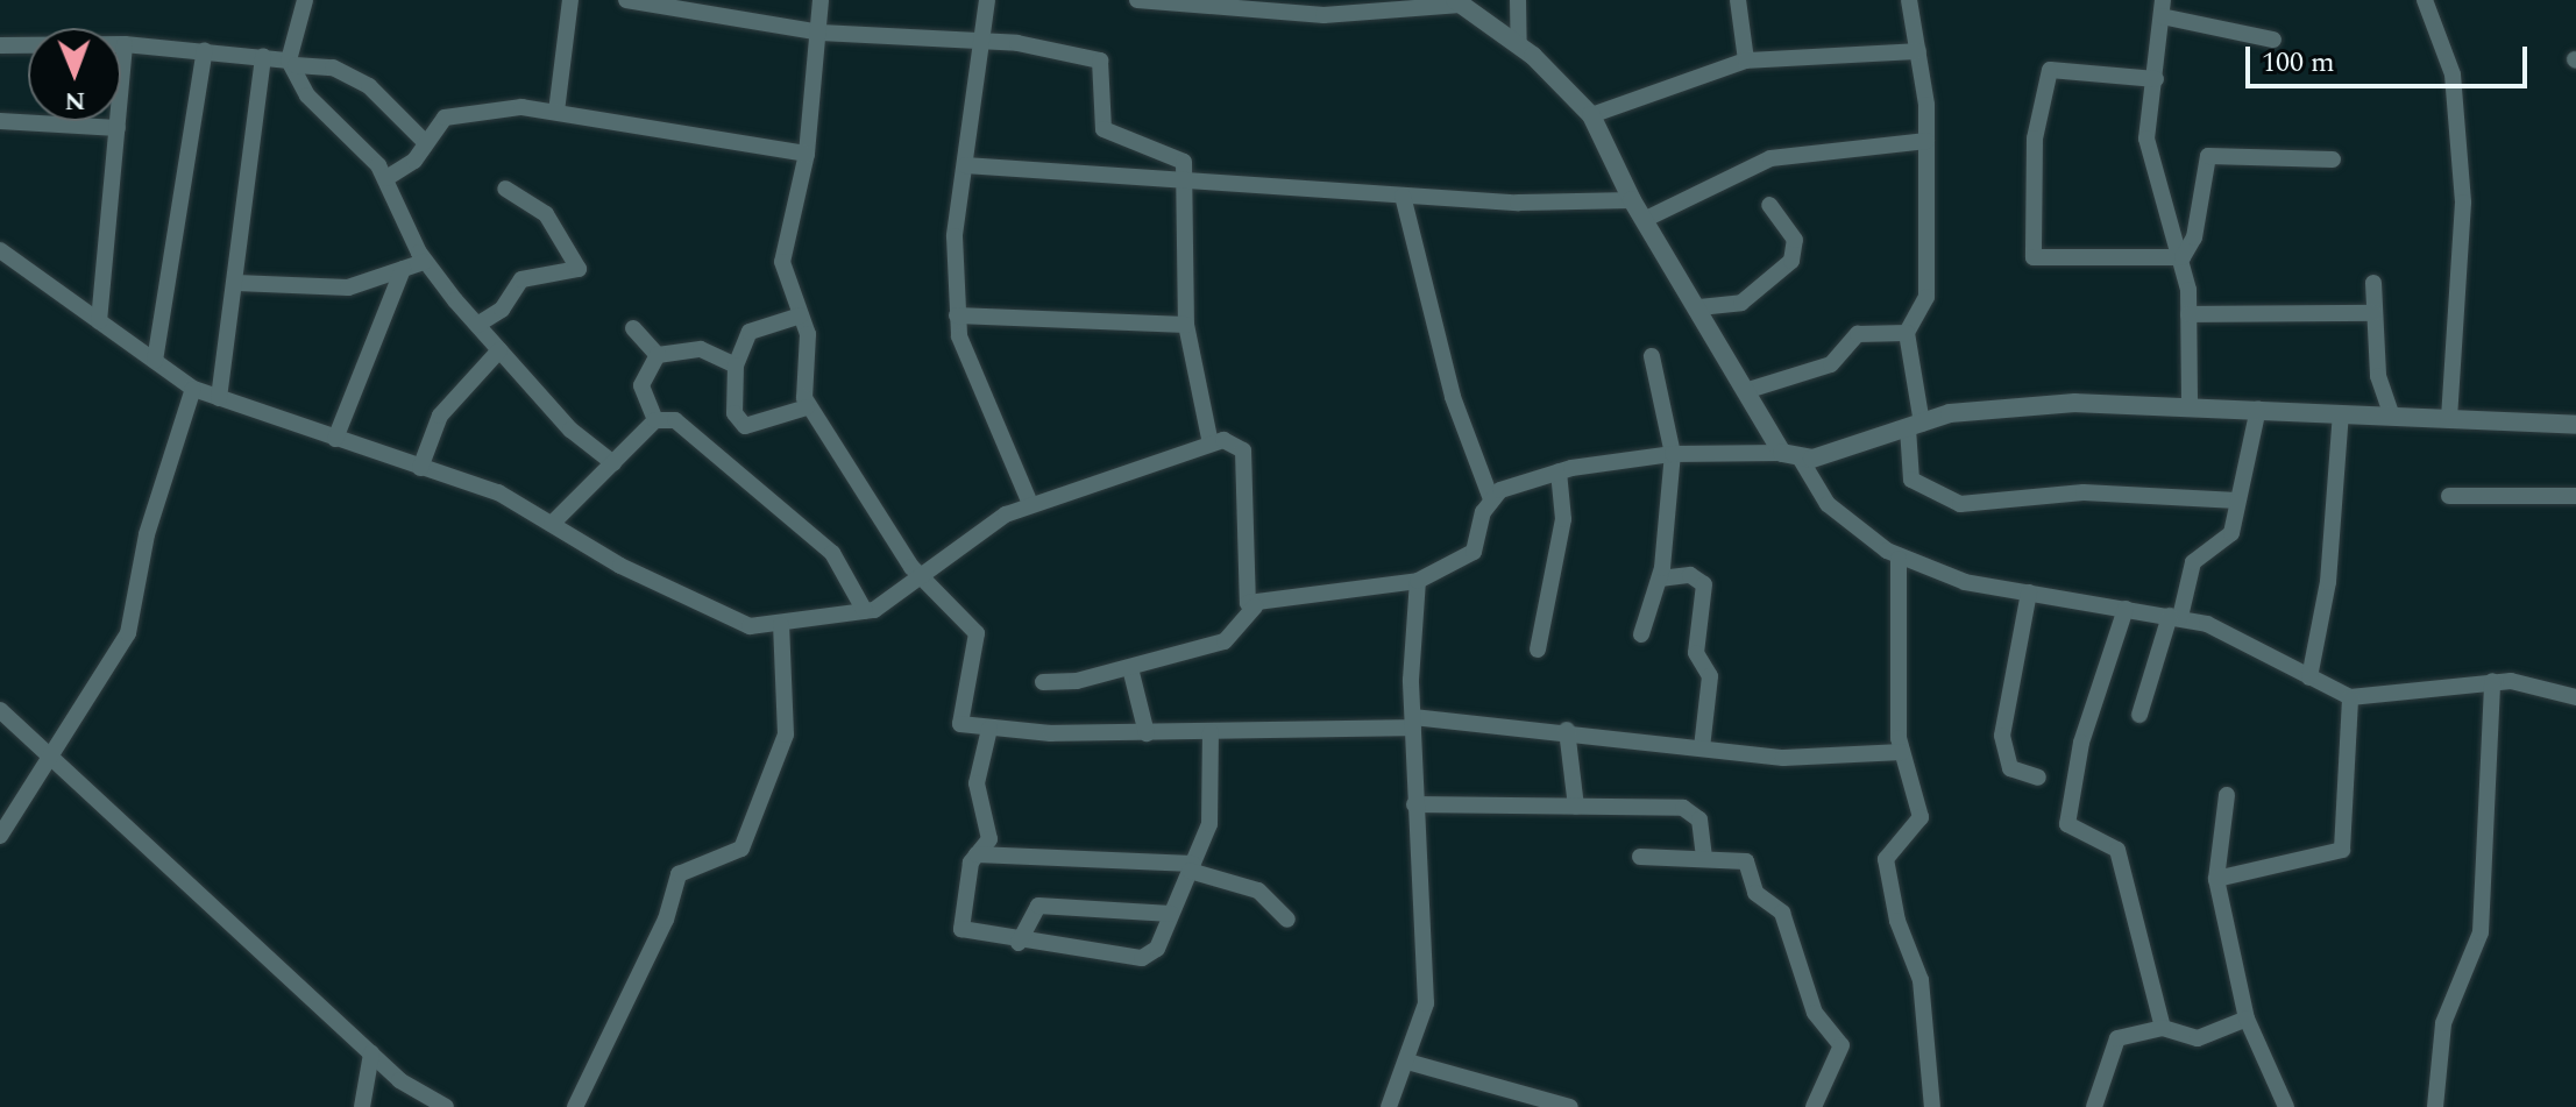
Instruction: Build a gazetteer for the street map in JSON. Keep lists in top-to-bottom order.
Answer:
{
  "scale_bar": "100 m",
  "north": "bottom"
}
